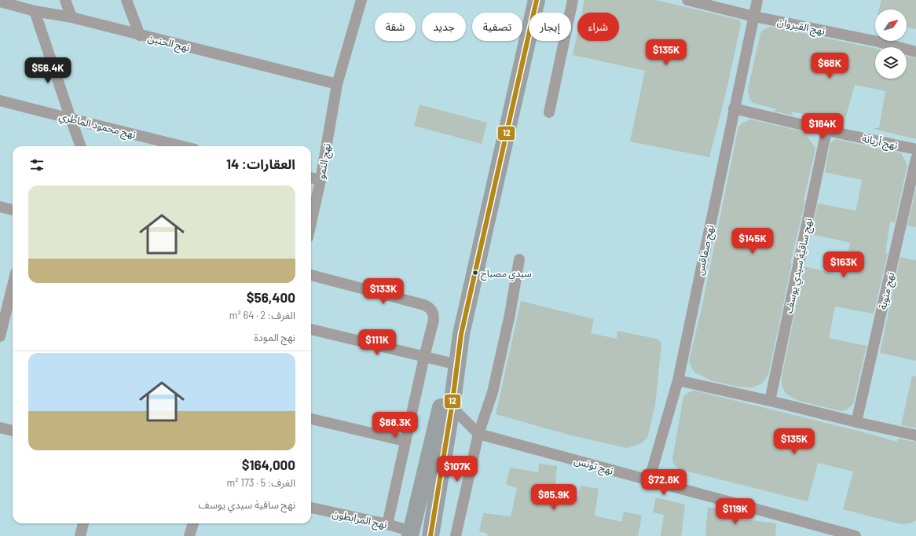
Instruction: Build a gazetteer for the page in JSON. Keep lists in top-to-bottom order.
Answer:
{
  "streets": {
    "street": [
      "نهج القيروان",
      "نهج الحنين",
      "نهج محمود الماطري",
      "نهج أريانة",
      "نهج النمو",
      "نهج صفاقس",
      "نهج ساقية سيدي يوسف",
      "نهج منوبة",
      "نهج تونس",
      "نهج المرابطون"
    ]
  },
  "crossings": [
    ["نهج القيروان", "نهج صفاقس"],
    ["نهج الحنين", "نهج النمو"],
    ["نهج أريانة", "نهج صفاقس"],
    ["نهج أريانة", "نهج ساقية سيدي يوسف"],
    ["نهج صفاقس", "نهج تونس"]
  ],
  "places": ["سيدي مصباح"],
  "lines": ["transit line 12"],
  "north": "top right",
  "page": {
    "chip": [
      "شراء",
      "إيجار",
      "تصفية",
      "جديد",
      "شقة"
    ],
    "price": [
      "$135K",
      "$68K",
      "$56.4K",
      "$164K",
      "$145K",
      "$163K",
      "$133K",
      "$111K",
      "$88.3K",
      "$135K",
      "$107K",
      "$72.8K",
      "$85.9K",
      "$119K"
    ],
    "heading": "العقارات: 14",
    "list": [
      {
        "name": "$56,400",
        "note": "الغرف: 2 · 64 m² · نهج المودة"
      },
      {
        "name": "$164,000",
        "note": "الغرف: 5 · 173 m² · نهج ساقية سيدي يوسف"
      }
    ]
  }
}
